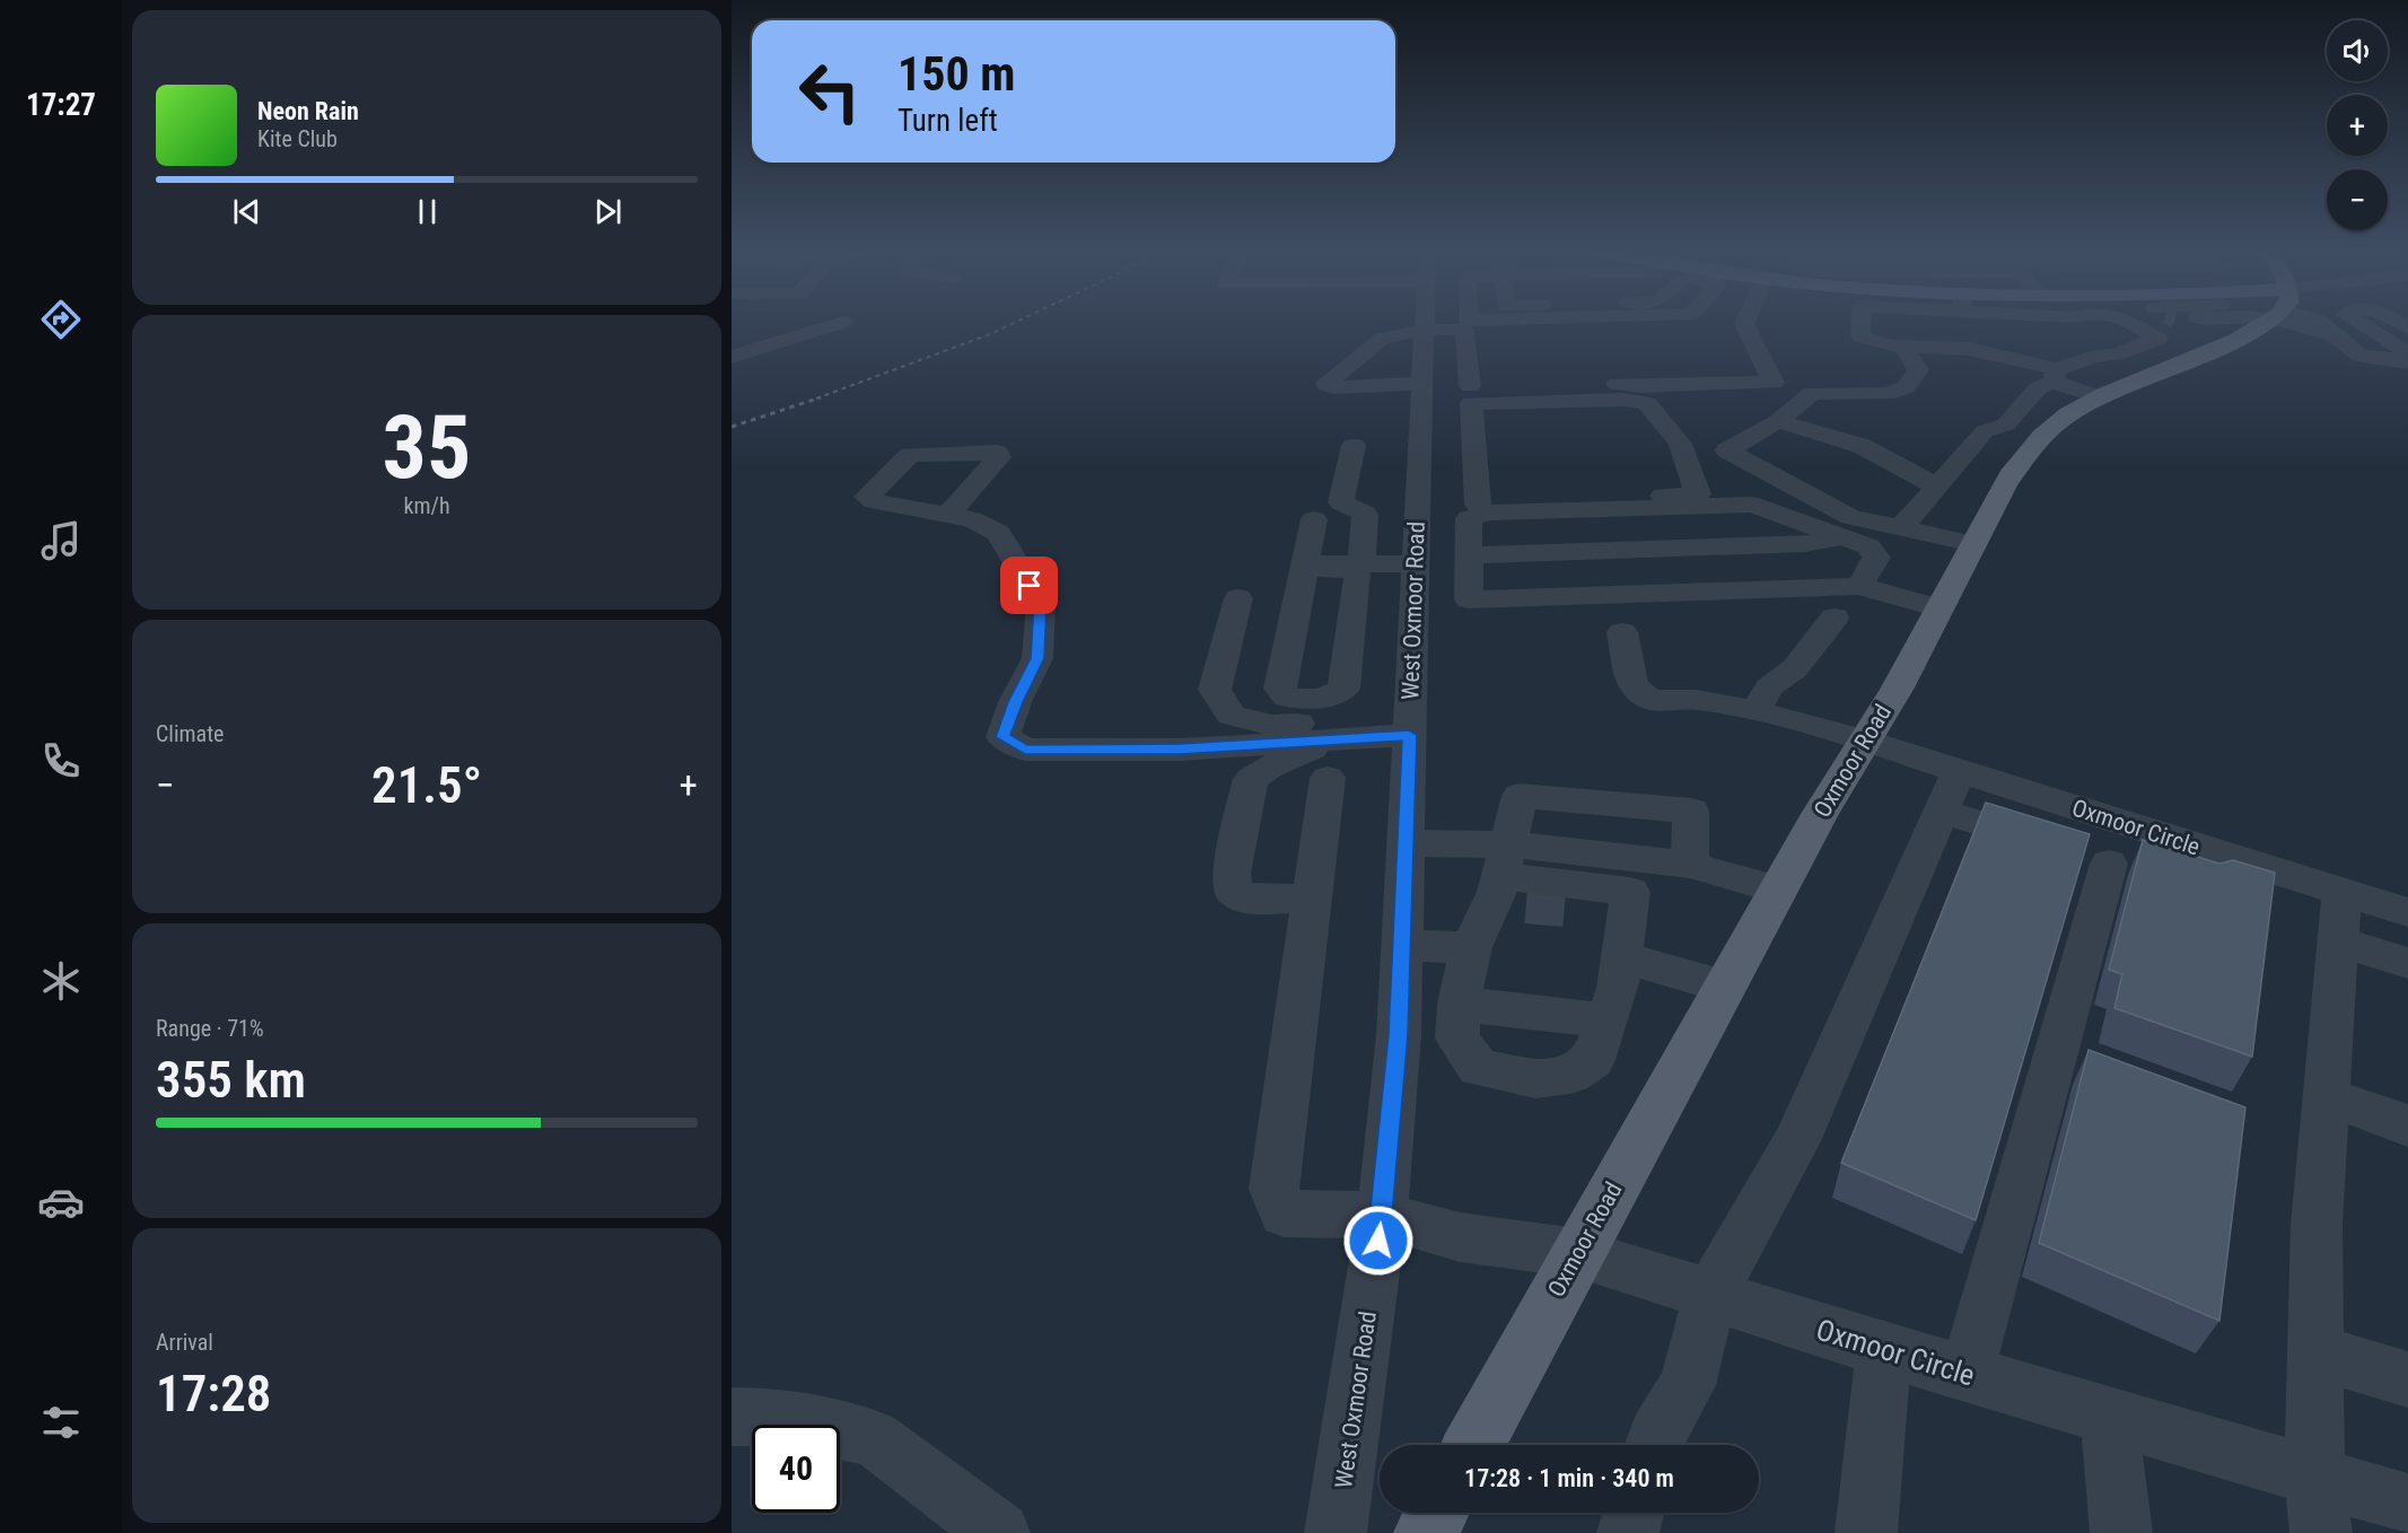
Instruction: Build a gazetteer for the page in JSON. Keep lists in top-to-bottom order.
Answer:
{
  "streets": {
    "main road": ["Oxmoor Road"],
    "street": ["West Oxmoor Road", "Oxmoor Circle"]
  },
  "crossings": [
    ["West Oxmoor Road", "Oxmoor Circle"],
    ["Oxmoor Road", "Oxmoor Circle"]
  ],
  "page": {
    "tabs": "17:27",
    "map_buttons": ["+", "−"],
    "turn": ["150 m", "Turn left"],
    "song": ["Neon Rain", "Kite Club"],
    "tile": [
      ["35", "km/h"],
      "Climate",
      ["Range · 71%", "355 km"],
      ["Arrival", "17:28"]
    ],
    "heat": ["−", "21.5°", "+"],
    "limit": "40",
    "trip": "17:28 · 1 min · 340 m"
  }
}
